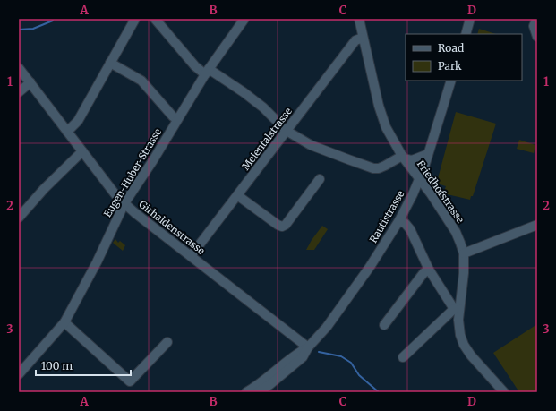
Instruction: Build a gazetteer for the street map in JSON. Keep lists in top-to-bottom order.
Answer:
{
  "streets": {
    "street": [
      "Meientalstrasse",
      "Eugen-Huber-Strasse",
      "Friedhofstrasse",
      "Rautistrasse",
      "Girhaldenstrasse"
    ]
  },
  "crossings": [
    ["Meientalstrasse", "Friedhofstrasse"],
    ["Meientalstrasse", "Girhaldenstrasse"],
    ["Eugen-Huber-Strasse", "Girhaldenstrasse"],
    ["Friedhofstrasse", "Rautistrasse"],
    ["Rautistrasse", "Girhaldenstrasse"]
  ],
  "legend": ["Road", "Park"],
  "scale_bar": "100 m",
  "grid": {
    "columns": [
      "A",
      "B",
      "C",
      "D"
    ],
    "rows": ["1", "2", "3"]
  }
}
